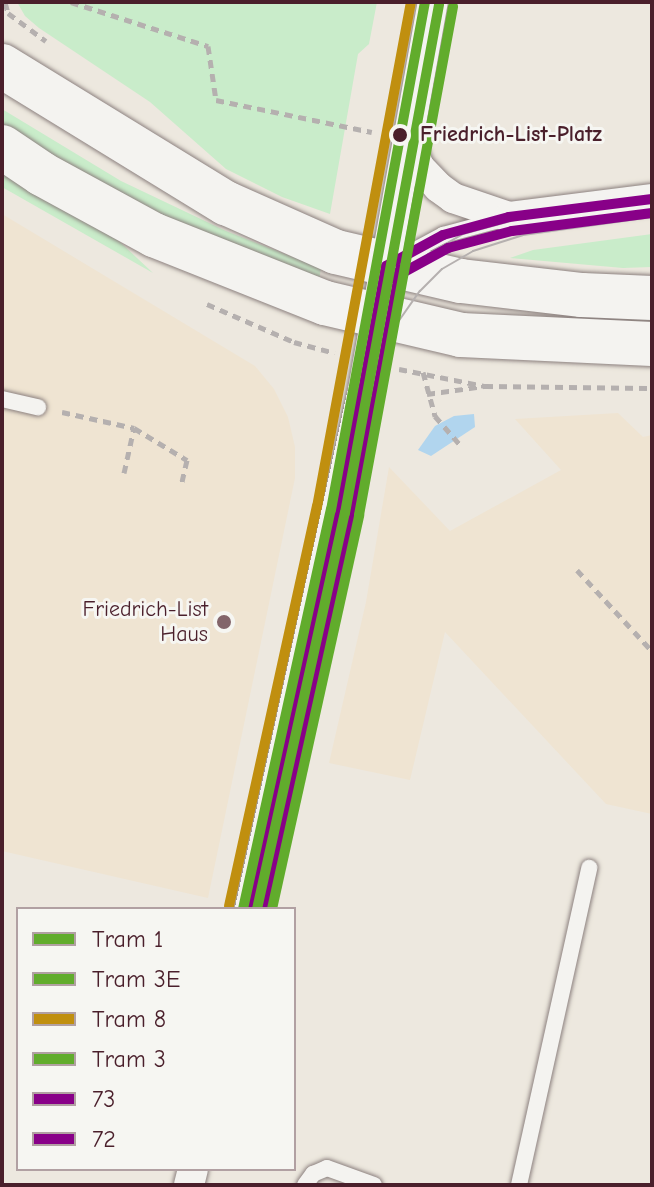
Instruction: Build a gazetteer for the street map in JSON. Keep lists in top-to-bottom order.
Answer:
{
  "places": ["Friedrich-List-Platz", "Friedrich-List Haus"],
  "lines": [
    "tram line 1",
    "tram line 8",
    "tram line 3E",
    "tram line 3",
    "transit line 73",
    "transit line 72"
  ],
  "legend": [
    "Tram 1",
    "Tram 3E",
    "Tram 8",
    "Tram 3",
    "73",
    "72"
  ]
}
